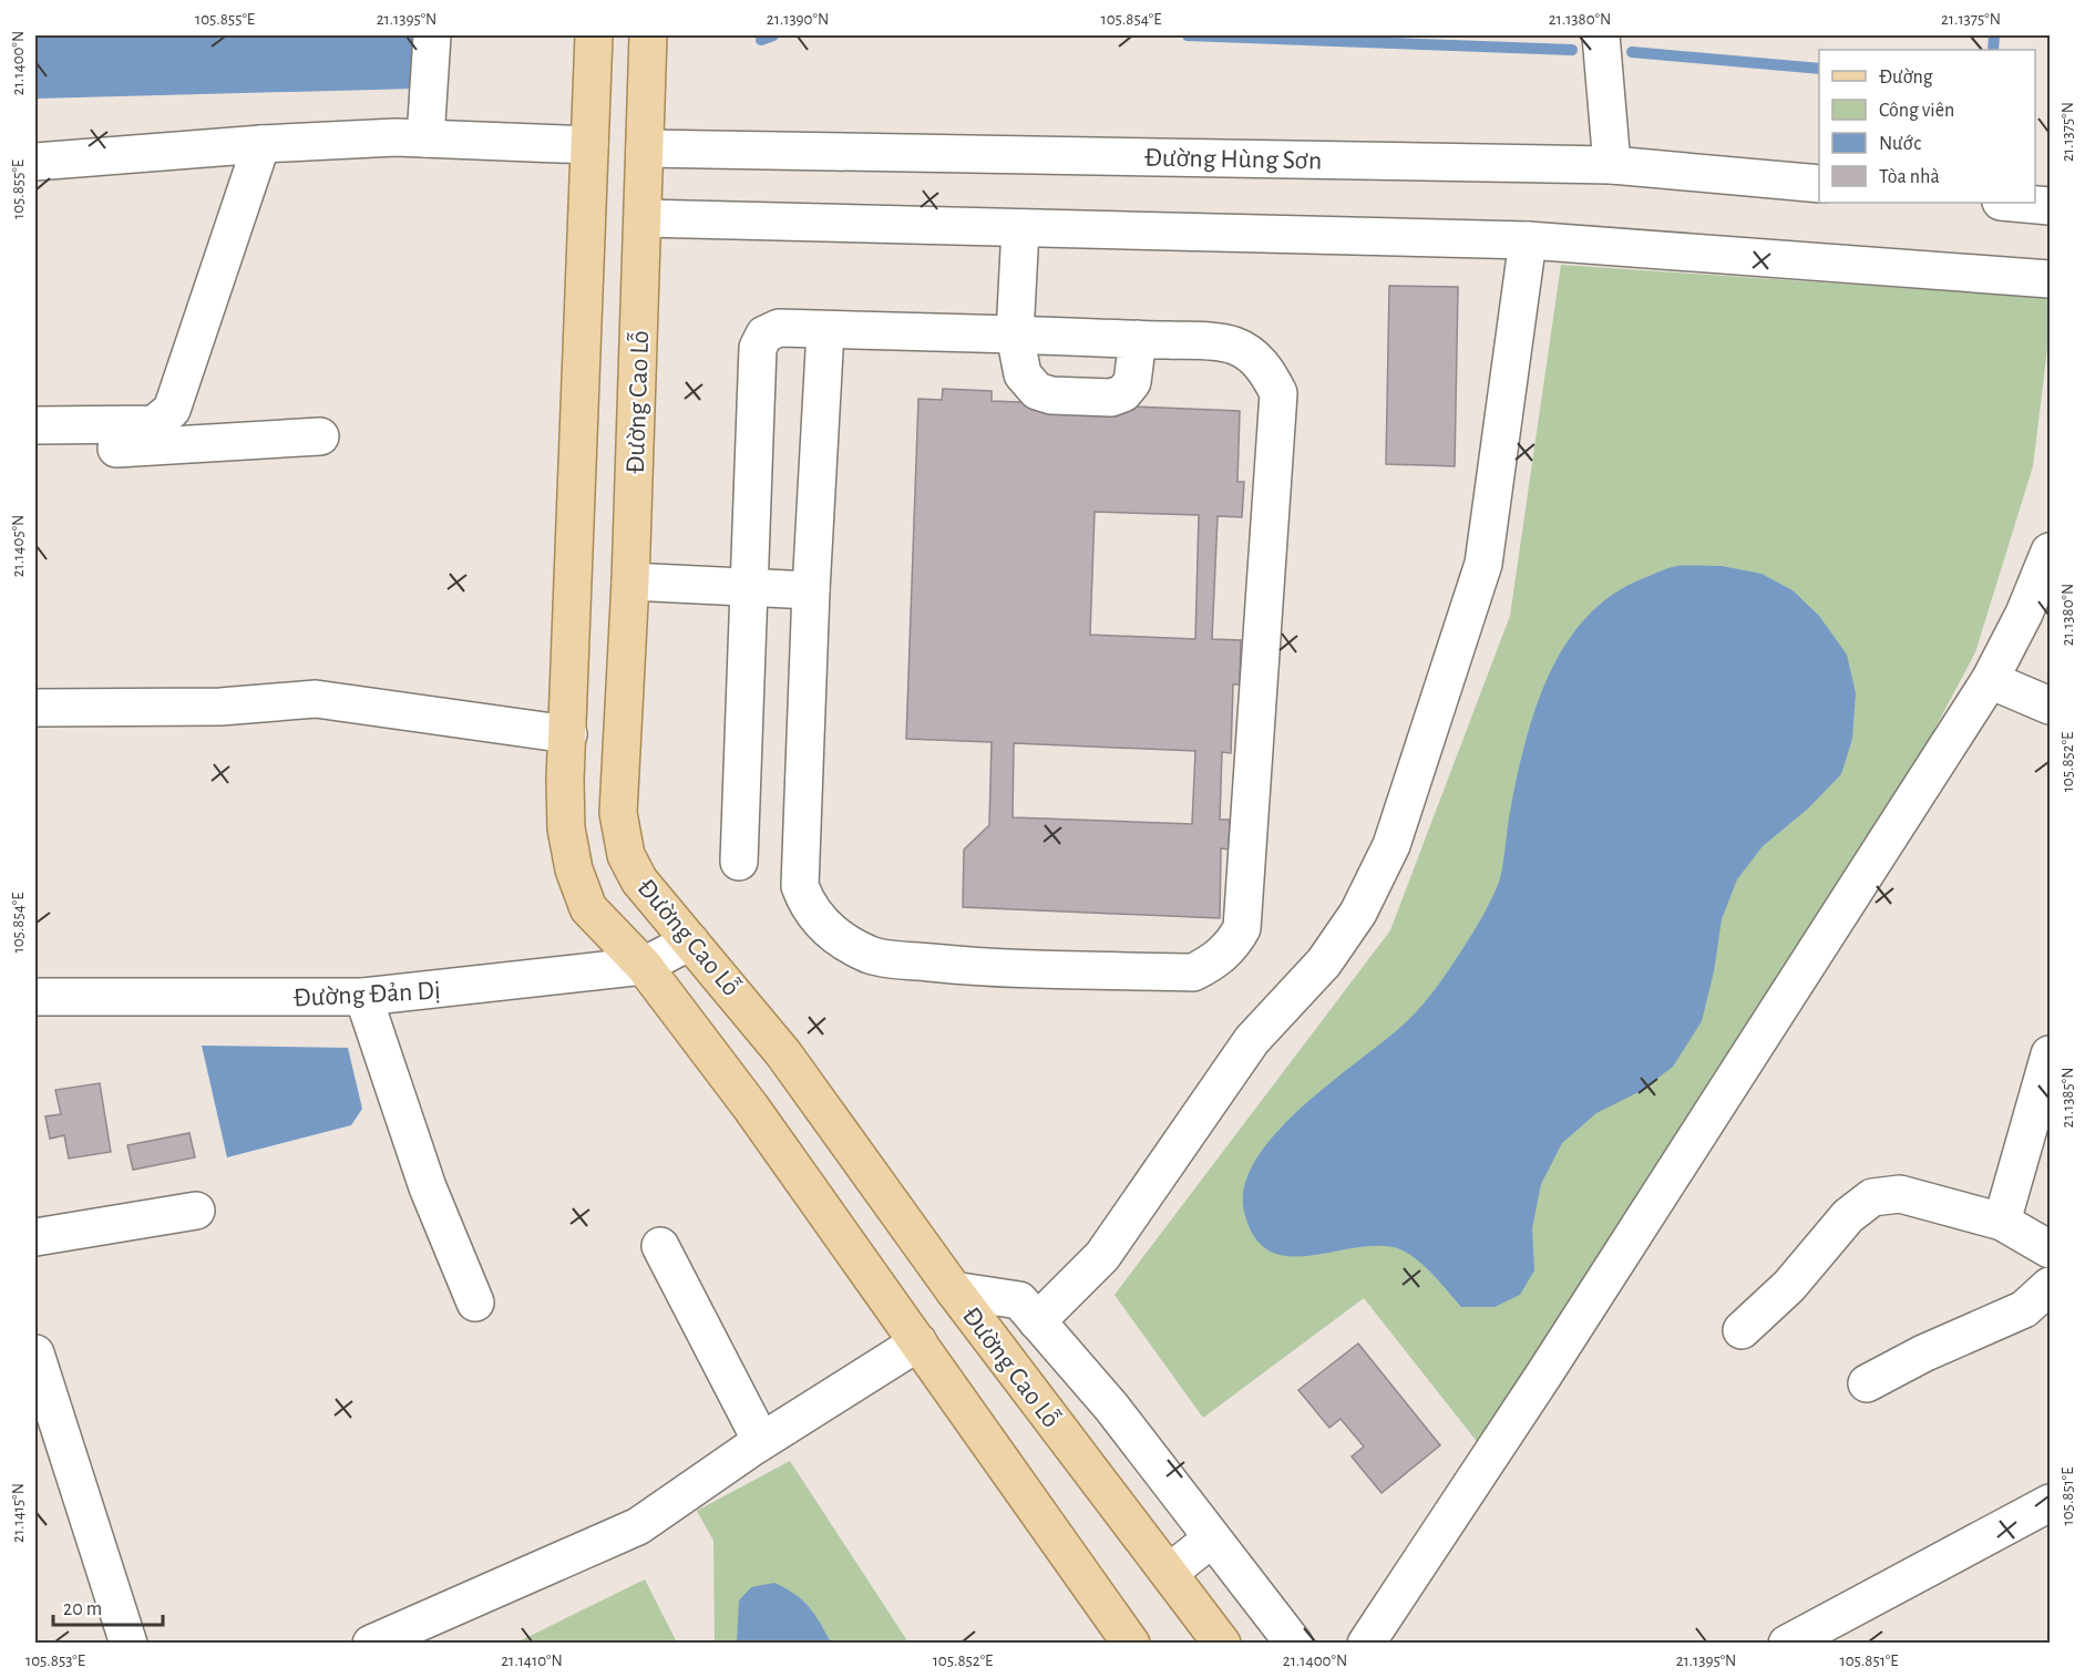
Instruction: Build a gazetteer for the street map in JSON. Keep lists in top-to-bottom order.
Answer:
{
  "streets": {
    "main road": ["Đường Cao Lỗ"],
    "street": ["Đường Hùng Sơn", "Đường Đản Dị"]
  },
  "crossings": [
    ["Đường Hùng Sơn", "Đường Cao Lỗ"],
    ["Đường Cao Lỗ", "Đường Đản Dị"]
  ],
  "legend": [
    "Đường",
    "Công viên",
    "Nước",
    "Tòa nhà"
  ],
  "scale_bar": "20 m",
  "coordinates": [
    "105.855°E",
    "21.1395°N",
    "21.1390°N",
    "105.854°E",
    "21.1380°N",
    "21.1375°N",
    "21.1400°N",
    "21.1405°N",
    "105.852°E",
    "21.1385°N",
    "105.851°E",
    "21.1415°N",
    "105.853°E",
    "21.1410°N"
  ]
}
